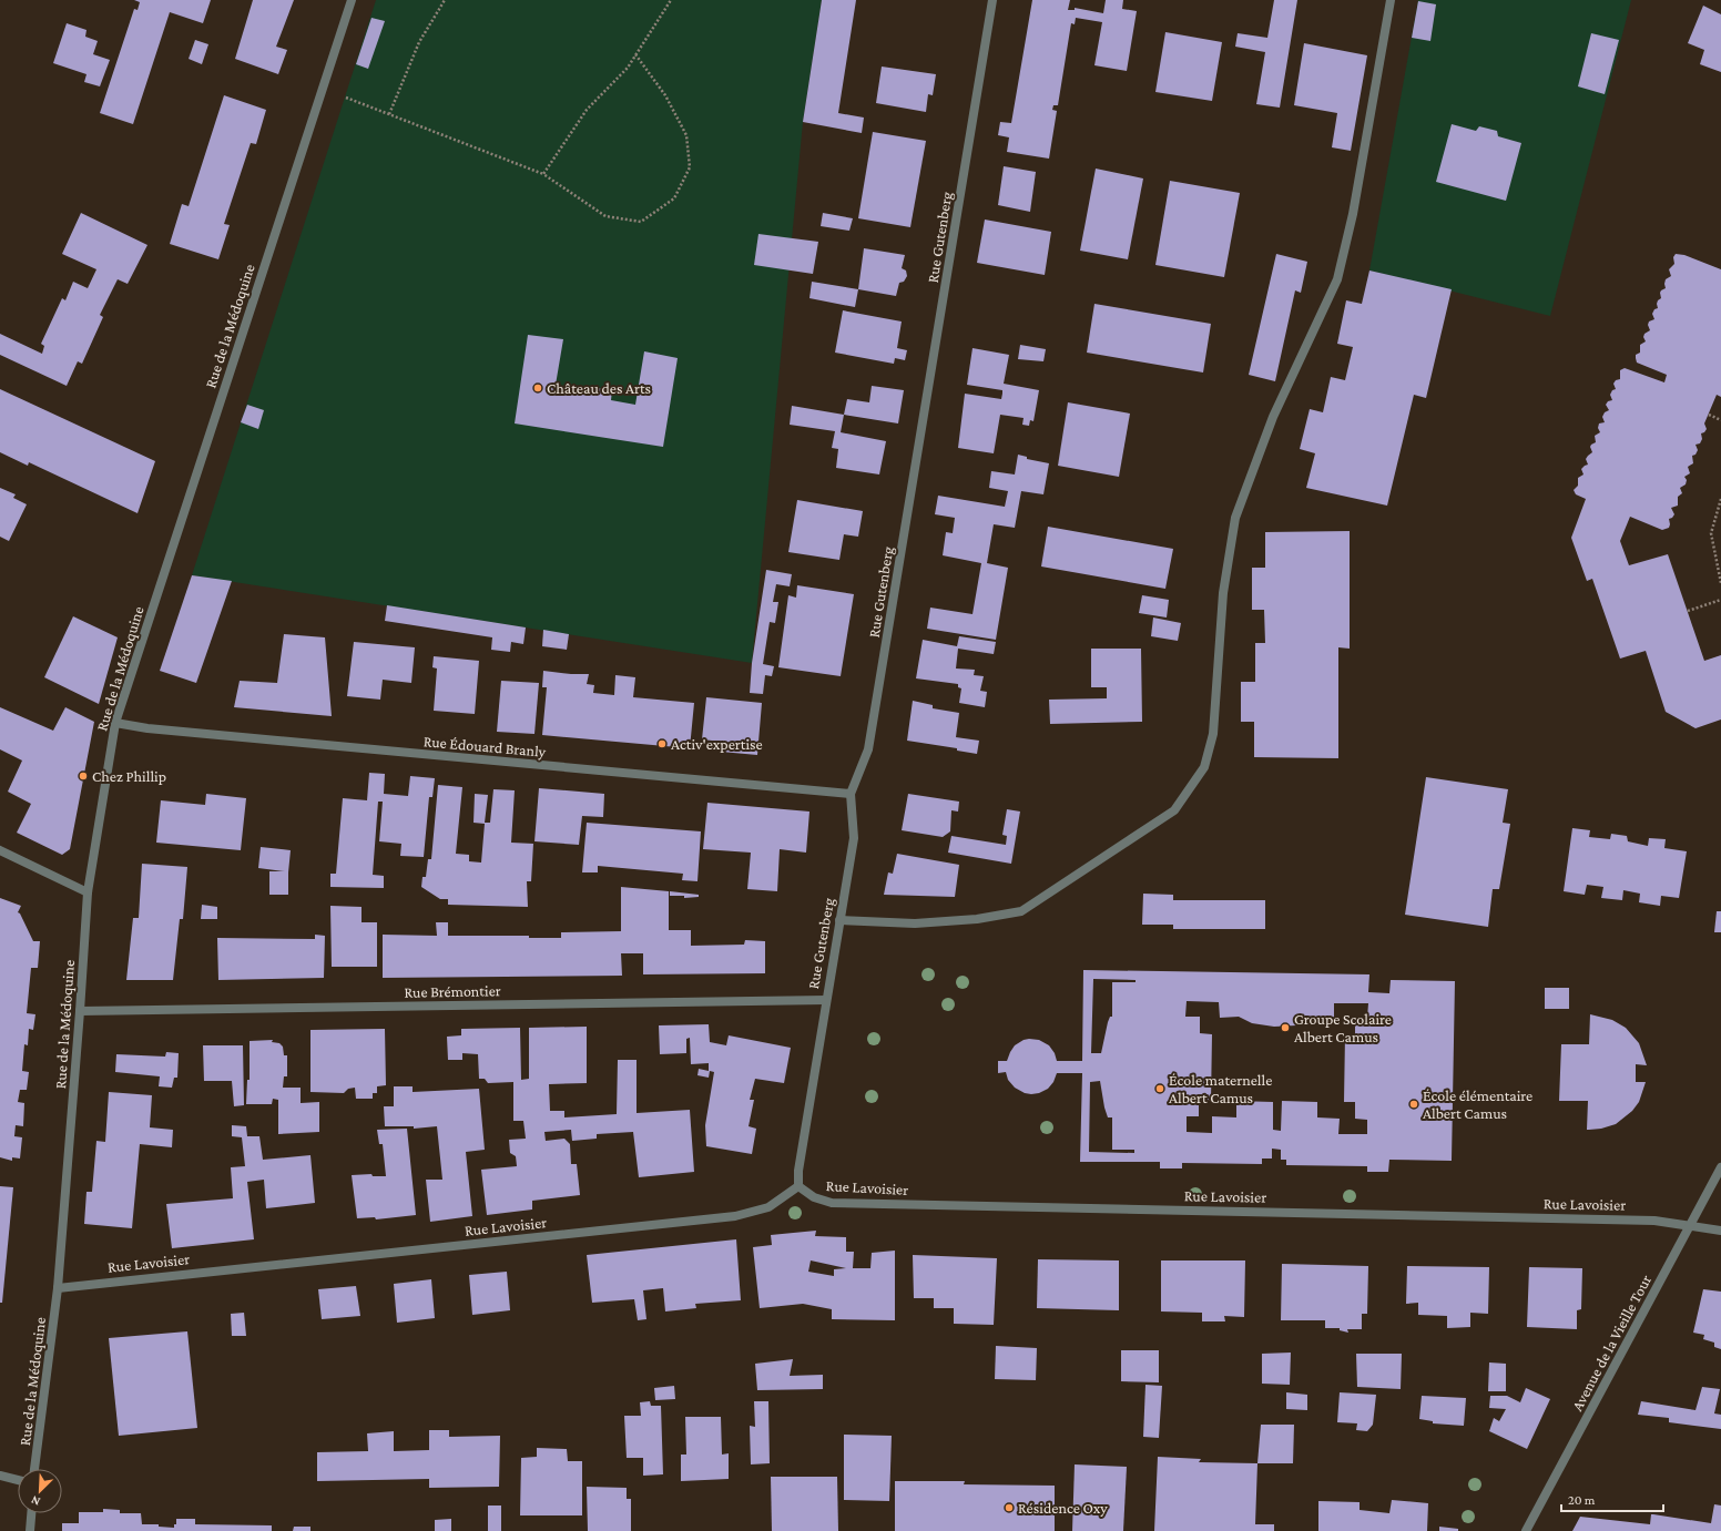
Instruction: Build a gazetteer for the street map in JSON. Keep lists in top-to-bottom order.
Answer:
{
  "streets": {
    "street": [
      "Rue Gutenberg",
      "Rue de la Médoquine",
      "Rue Édouard Branly",
      "Rue Brémontier",
      "Rue Lavoisier",
      "Avenue de la Vieille Tour"
    ]
  },
  "crossings": [
    ["Rue Gutenberg", "Rue Édouard Branly"],
    ["Rue Gutenberg", "Rue Brémontier"],
    ["Rue Gutenberg", "Rue Lavoisier"],
    ["Rue de la Médoquine", "Rue Édouard Branly"],
    ["Rue de la Médoquine", "Rue Brémontier"],
    ["Rue de la Médoquine", "Rue Lavoisier"],
    ["Rue Lavoisier", "Avenue de la Vieille Tour"]
  ],
  "places": [
    "Château des Arts",
    "Activ'expertise",
    "Chez Phillip",
    "Groupe Scolaire Albert Camus",
    "École maternelle Albert Camus",
    "École élémentaire Albert Camus",
    "Résidence Oxy"
  ],
  "scale_bar": "20 m",
  "north": "bottom left"
}
